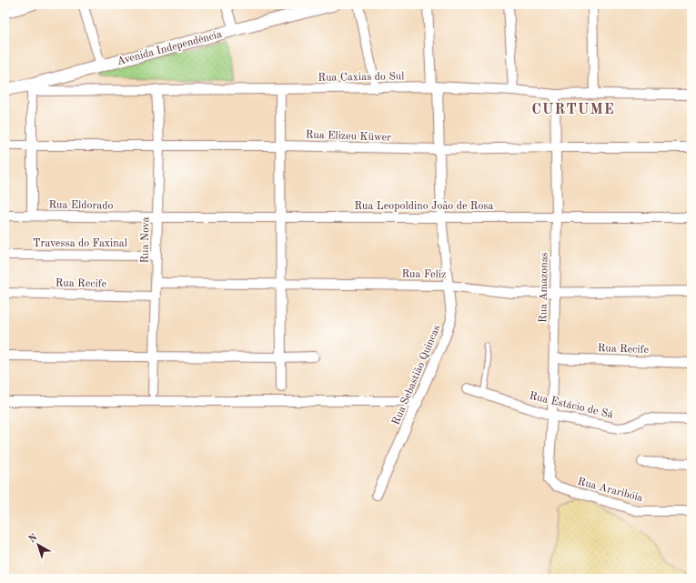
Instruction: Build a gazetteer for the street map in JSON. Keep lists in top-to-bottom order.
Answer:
{
  "streets": {
    "street": [
      "Avenida Independência",
      "Rua Caxias do Sul",
      "Rua Elizeu Küwer",
      "Rua Eldorado",
      "Rua Leopoldino João de Rosa",
      "Rua Nova",
      "Travessa do Faxinal",
      "Rua Feliz",
      "Rua Recife",
      "Rua Amazonas",
      "Rua Sebastião Quincas",
      "Rua Estácio de Sá",
      "Rua Araribóia"
    ]
  },
  "crossings": [
    ["Avenida Independência", "Rua Caxias do Sul"],
    ["Rua Caxias do Sul", "Rua Nova"],
    ["Rua Caxias do Sul", "Rua Amazonas"],
    ["Rua Caxias do Sul", "Rua Sebastião Quincas"],
    ["Rua Elizeu Küwer", "Rua Nova"],
    ["Rua Elizeu Küwer", "Rua Amazonas"],
    ["Rua Elizeu Küwer", "Rua Sebastião Quincas"],
    ["Rua Eldorado", "Rua Leopoldino João de Rosa"],
    ["Rua Eldorado", "Rua Nova"],
    ["Rua Leopoldino João de Rosa", "Rua Nova"],
    ["Rua Leopoldino João de Rosa", "Rua Amazonas"],
    ["Rua Leopoldino João de Rosa", "Rua Sebastião Quincas"],
    ["Rua Nova", "Travessa do Faxinal"],
    ["Rua Nova", "Rua Feliz"],
    ["Rua Nova", "Rua Recife"],
    ["Rua Feliz", "Rua Amazonas"],
    ["Rua Feliz", "Rua Sebastião Quincas"],
    ["Rua Recife", "Rua Amazonas"],
    ["Rua Amazonas", "Rua Estácio de Sá"],
    ["Rua Amazonas", "Rua Araribóia"]
  ],
  "districts": ["CURTUME"],
  "north": "top left"
}
